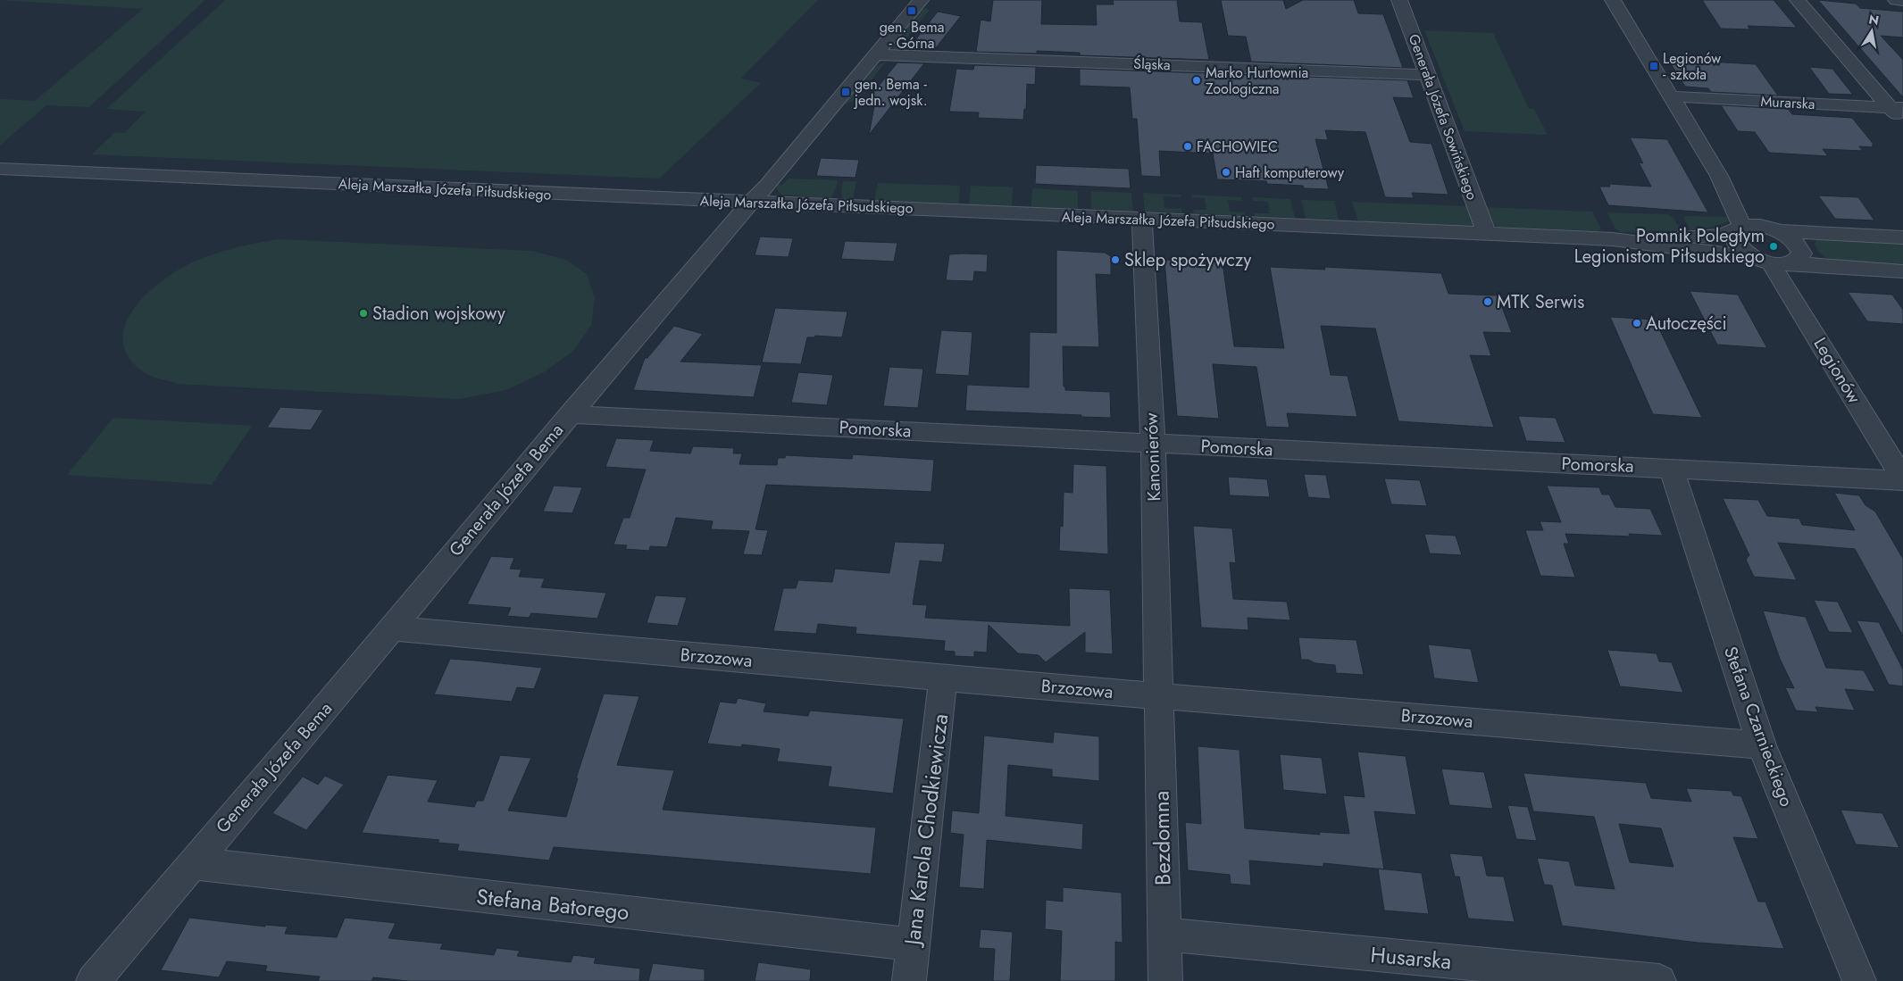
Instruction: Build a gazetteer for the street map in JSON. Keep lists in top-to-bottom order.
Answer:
{
  "streets": {
    "street": [
      "Śląska",
      "Murarska",
      "Generała Józefa Sowińskiego",
      "Aleja Marszałka Józefa Piłsudskiego",
      "Legionów",
      "Pomorska",
      "Kanonierów",
      "Generała Józefa Bema",
      "Brzozowa",
      "Stefana Czarnieckiego",
      "Jana Karola Chodkiewicza",
      "Bezdomna",
      "Stefana Batorego",
      "Husarska"
    ]
  },
  "crossings": [
    ["Śląska", "Generała Józefa Sowińskiego"],
    ["Śląska", "Generała Józefa Bema"],
    ["Generała Józefa Sowińskiego", "Aleja Marszałka Józefa Piłsudskiego"],
    ["Aleja Marszałka Józefa Piłsudskiego", "Legionów"],
    ["Aleja Marszałka Józefa Piłsudskiego", "Kanonierów"],
    ["Aleja Marszałka Józefa Piłsudskiego", "Generała Józefa Bema"],
    ["Legionów", "Pomorska"],
    ["Pomorska", "Kanonierów"],
    ["Pomorska", "Generała Józefa Bema"],
    ["Pomorska", "Stefana Czarnieckiego"],
    ["Kanonierów", "Brzozowa"],
    ["Kanonierów", "Bezdomna"],
    ["Generała Józefa Bema", "Brzozowa"],
    ["Generała Józefa Bema", "Stefana Batorego"],
    ["Brzozowa", "Stefana Czarnieckiego"],
    ["Brzozowa", "Jana Karola Chodkiewicza"],
    ["Brzozowa", "Bezdomna"],
    ["Jana Karola Chodkiewicza", "Stefana Batorego"],
    ["Bezdomna", "Husarska"]
  ],
  "places": {
    "transit": ["gen. Bema - Górna", "Legionów - szkoła", "gen. Bema - jedn. wojsk."],
    "other": [
      "Marko Hurtownia Zoologiczna",
      "FACHOWIEC",
      "Haft komputerowy",
      "Pomnik Poległym Legionistom Piłsudskiego",
      "Sklep spożywczy",
      "MTK Serwis",
      "Stadion wojskowy",
      "Autoczęści"
    ]
  },
  "north": "top"
}
